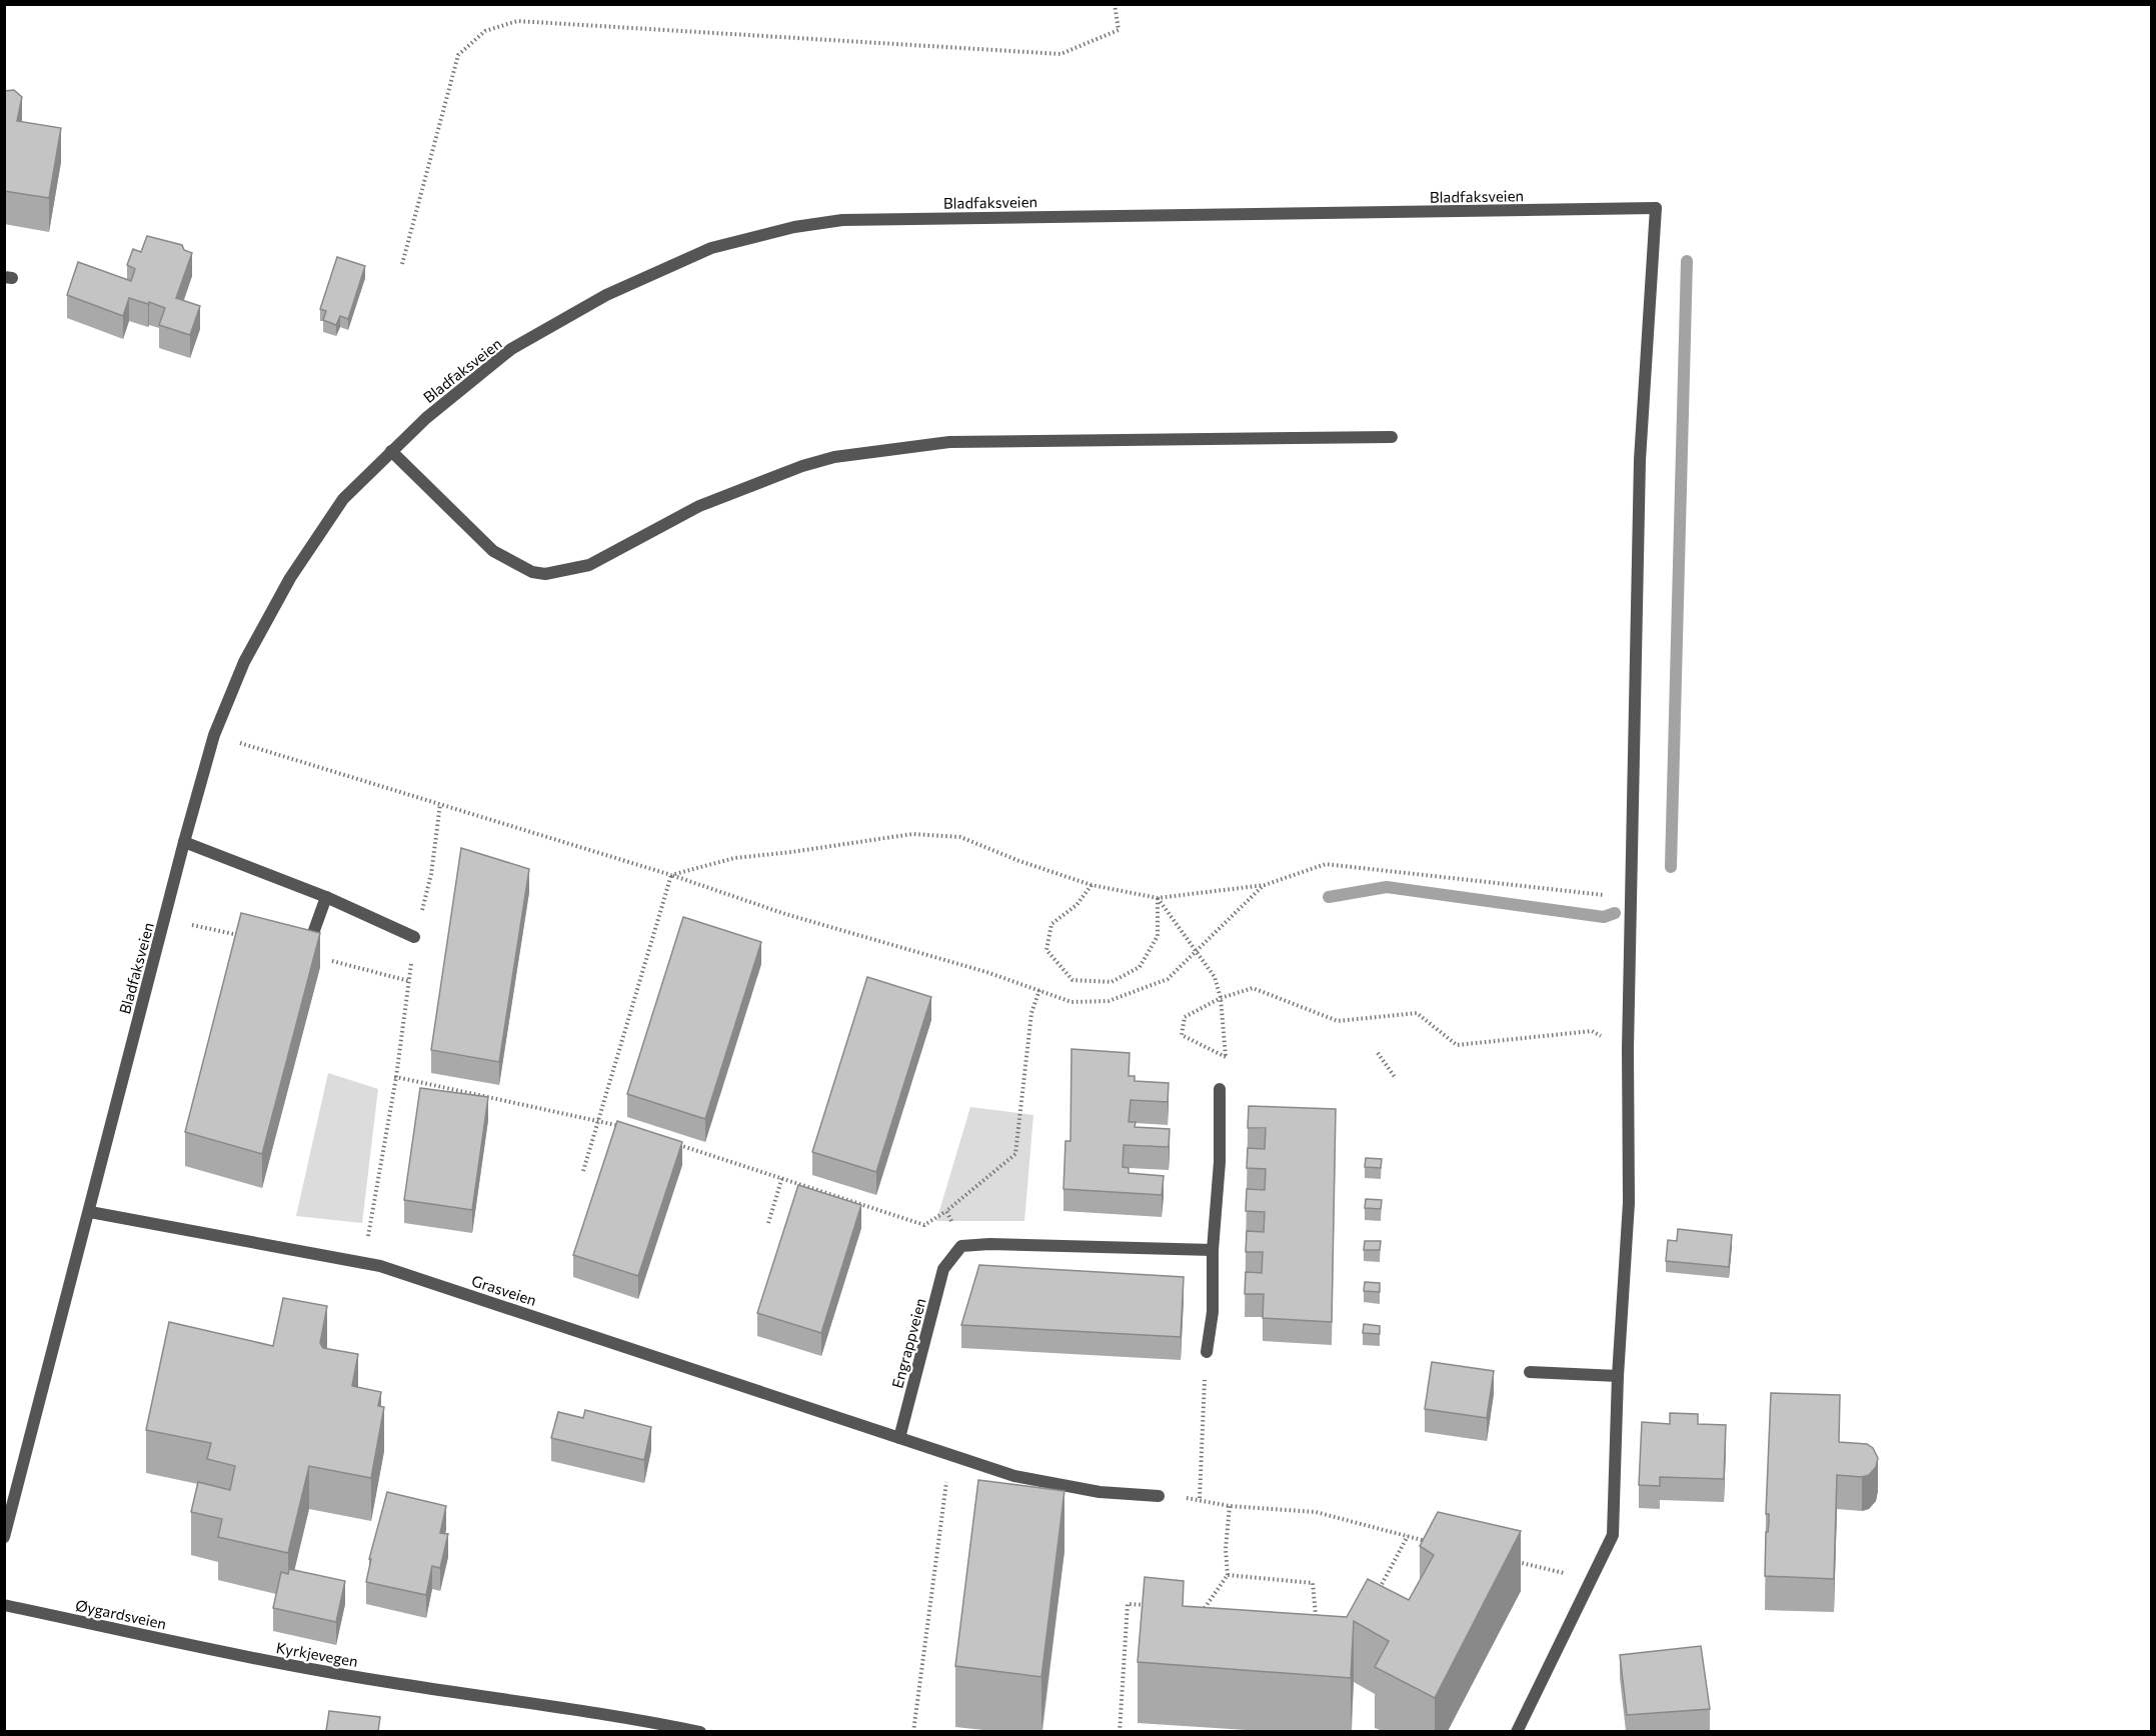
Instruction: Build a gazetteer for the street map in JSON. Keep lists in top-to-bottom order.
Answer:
{
  "streets": {
    "street": [
      "Bladfaksveien",
      "Grasveien",
      "Engrappveien",
      "Øygardsveien",
      "Kyrkjevegen"
    ]
  },
  "crossings": [
    ["Bladfaksveien", "Grasveien"],
    ["Grasveien", "Engrappveien"],
    ["Øygardsveien", "Kyrkjevegen"]
  ]
}
